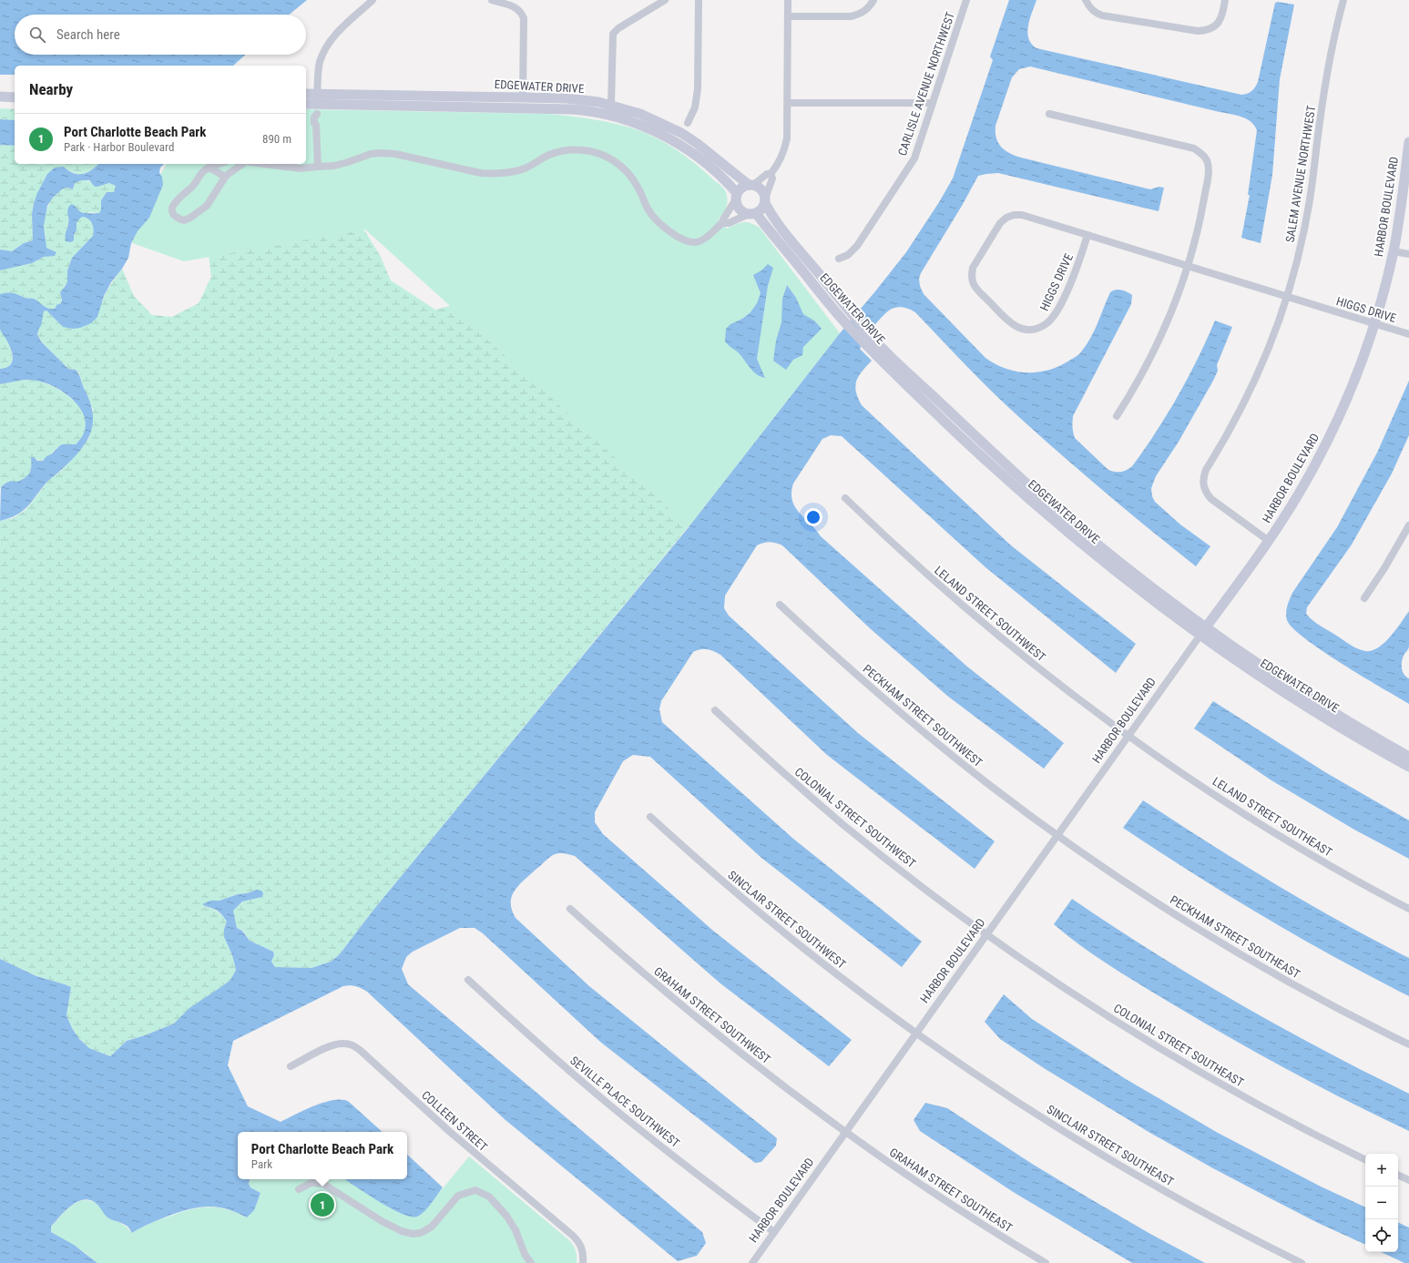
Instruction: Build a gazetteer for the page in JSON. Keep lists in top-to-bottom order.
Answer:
{
  "streets": {
    "street": [
      "CARLISLE AVENUE NORTHWEST",
      "EDGEWATER DRIVE",
      "SALEM AVENUE NORTHWEST",
      "HARBOR BOULEVARD",
      "HIGGS DRIVE",
      "LELAND STREET SOUTHWEST",
      "PECKHAM STREET SOUTHWEST",
      "LELAND STREET SOUTHEAST",
      "COLONIAL STREET SOUTHWEST",
      "SINCLAIR STREET SOUTHWEST",
      "PECKHAM STREET SOUTHEAST",
      "GRAHAM STREET SOUTHWEST",
      "COLONIAL STREET SOUTHEAST",
      "SEVILLE PLACE SOUTHWEST",
      "COLLEEN STREET",
      "SINCLAIR STREET SOUTHEAST",
      "GRAHAM STREET SOUTHEAST"
    ]
  },
  "crossings": [
    ["EDGEWATER DRIVE", "HARBOR BOULEVARD"],
    ["SALEM AVENUE NORTHWEST", "HARBOR BOULEVARD"],
    ["SALEM AVENUE NORTHWEST", "HIGGS DRIVE"],
    ["HARBOR BOULEVARD", "HIGGS DRIVE"],
    ["HARBOR BOULEVARD", "LELAND STREET SOUTHWEST"],
    ["HARBOR BOULEVARD", "PECKHAM STREET SOUTHWEST"],
    ["HARBOR BOULEVARD", "LELAND STREET SOUTHEAST"],
    ["HARBOR BOULEVARD", "COLONIAL STREET SOUTHWEST"],
    ["HARBOR BOULEVARD", "SINCLAIR STREET SOUTHWEST"],
    ["HARBOR BOULEVARD", "PECKHAM STREET SOUTHEAST"],
    ["HARBOR BOULEVARD", "GRAHAM STREET SOUTHWEST"],
    ["HARBOR BOULEVARD", "COLONIAL STREET SOUTHEAST"],
    ["HARBOR BOULEVARD", "SEVILLE PLACE SOUTHWEST"],
    ["HARBOR BOULEVARD", "SINCLAIR STREET SOUTHEAST"],
    ["HARBOR BOULEVARD", "GRAHAM STREET SOUTHEAST"],
    ["LELAND STREET SOUTHWEST", "LELAND STREET SOUTHEAST"],
    ["PECKHAM STREET SOUTHWEST", "PECKHAM STREET SOUTHEAST"],
    ["COLONIAL STREET SOUTHWEST", "COLONIAL STREET SOUTHEAST"],
    ["SINCLAIR STREET SOUTHWEST", "SINCLAIR STREET SOUTHEAST"],
    ["GRAHAM STREET SOUTHWEST", "GRAHAM STREET SOUTHEAST"]
  ],
  "page": {
    "search": "Search here",
    "heading": "Nearby",
    "list": [
      {
        "mark": "1",
        "name": "Port Charlotte Beach Park",
        "note": "Park · Harbor Boulevard",
        "value": "890 m"
      }
    ],
    "popup": ["Port Charlotte Beach Park", "Park"],
    "map_buttons": ["+", "−"],
    "pins": "1"
  }
}
